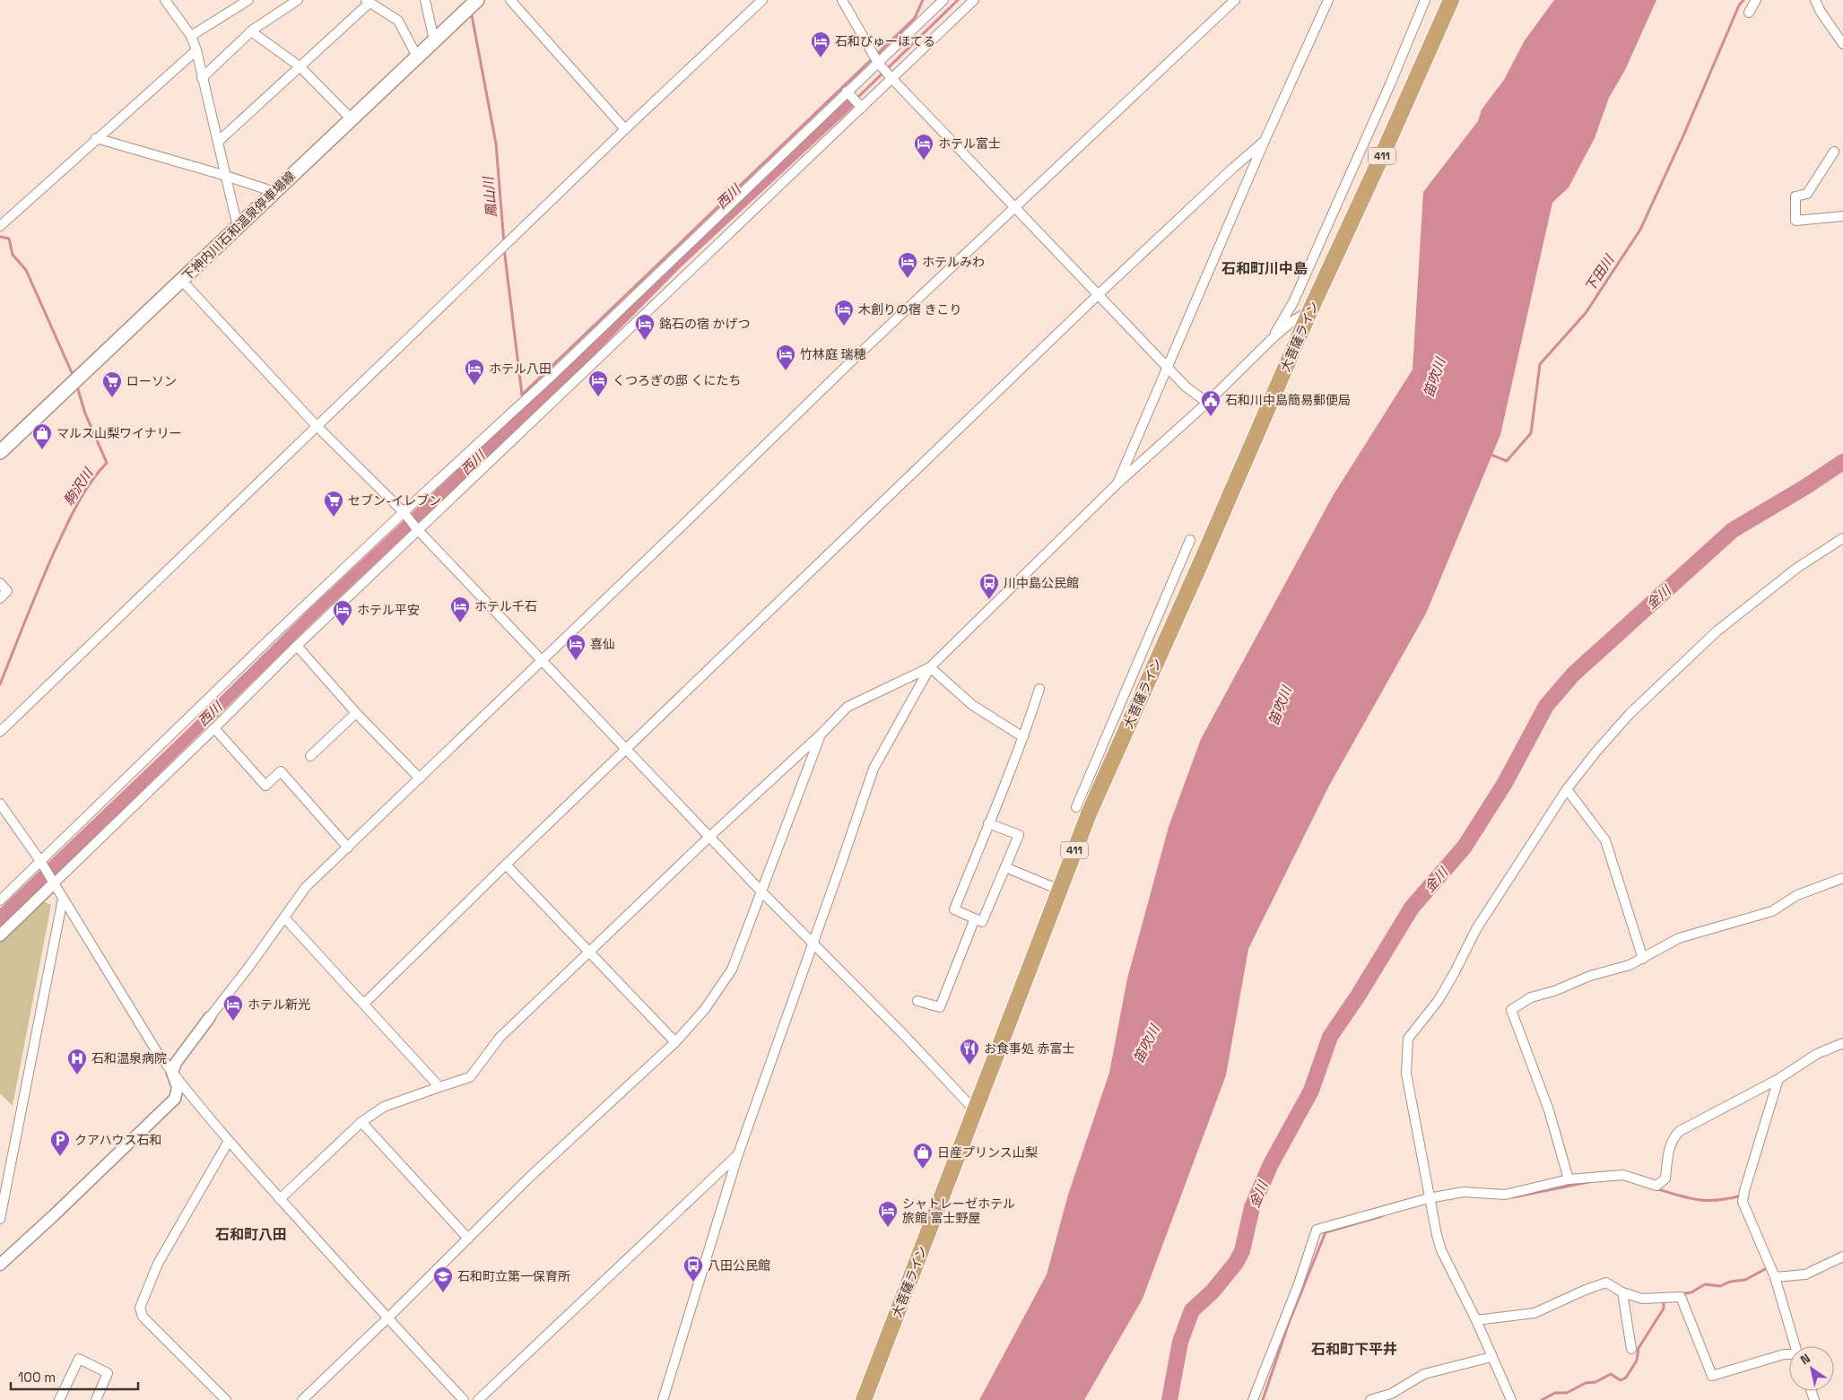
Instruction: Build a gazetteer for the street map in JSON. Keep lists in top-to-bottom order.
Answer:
{
  "streets": {
    "highway": ["411", "大菩薩ライン"],
    "main road": ["下神内川石和温泉停車場線"]
  },
  "districts": ["石和町川中島", "石和町八田", "石和町下平井"],
  "water": [
    "西川",
    "鳳山川",
    "下田川",
    "笛吹川",
    "駒沢川",
    "金川"
  ],
  "places": {
    "hotel": [
      "石和びゅーほてる",
      "ホテル富士",
      "ホテルみわ",
      "木創りの宿 きこり",
      "銘石の宿 かげつ",
      "竹林庭 瑞穂",
      "ホテル八田",
      "くつろぎの邸 くにたち",
      "ホテル千石",
      "ホテル平安",
      "喜仙",
      "ホテル新光",
      "シャトレーゼホテル 旅館 富士野屋"
    ],
    "supermarket": ["ローソン", "セブン-イレブン"],
    "public building": ["石和川中島簡易郵便局"],
    "shop": ["マルス山梨ワイナリー", "日産プリンス山梨"],
    "bus stop": ["川中島公民館", "八田公民館"],
    "restaurant": ["お食事処 赤富士"],
    "hospital": ["石和温泉病院"],
    "parking": ["クアハウス石和"],
    "school or university": ["石和町立第一保育所"]
  },
  "scale_bar": "100 m",
  "north": "top left"
}
